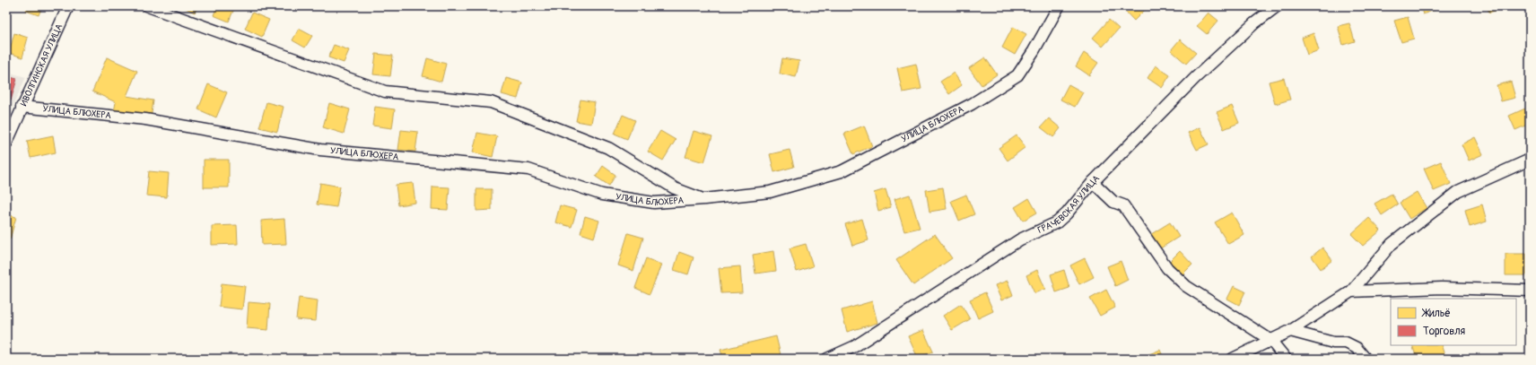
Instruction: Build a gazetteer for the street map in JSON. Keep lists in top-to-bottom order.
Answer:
{
  "streets": {
    "street": ["ИВОЛГИНСКАЯ УЛИЦА", "УЛИЦА БЛЮХЕРА", "ГРАЧЕВСКАЯ УЛИЦА"]
  },
  "crossings": [
    ["ИВОЛГИНСКАЯ УЛИЦА", "УЛИЦА БЛЮХЕРА"]
  ],
  "legend": ["Жильё", "Торговля"]
}
